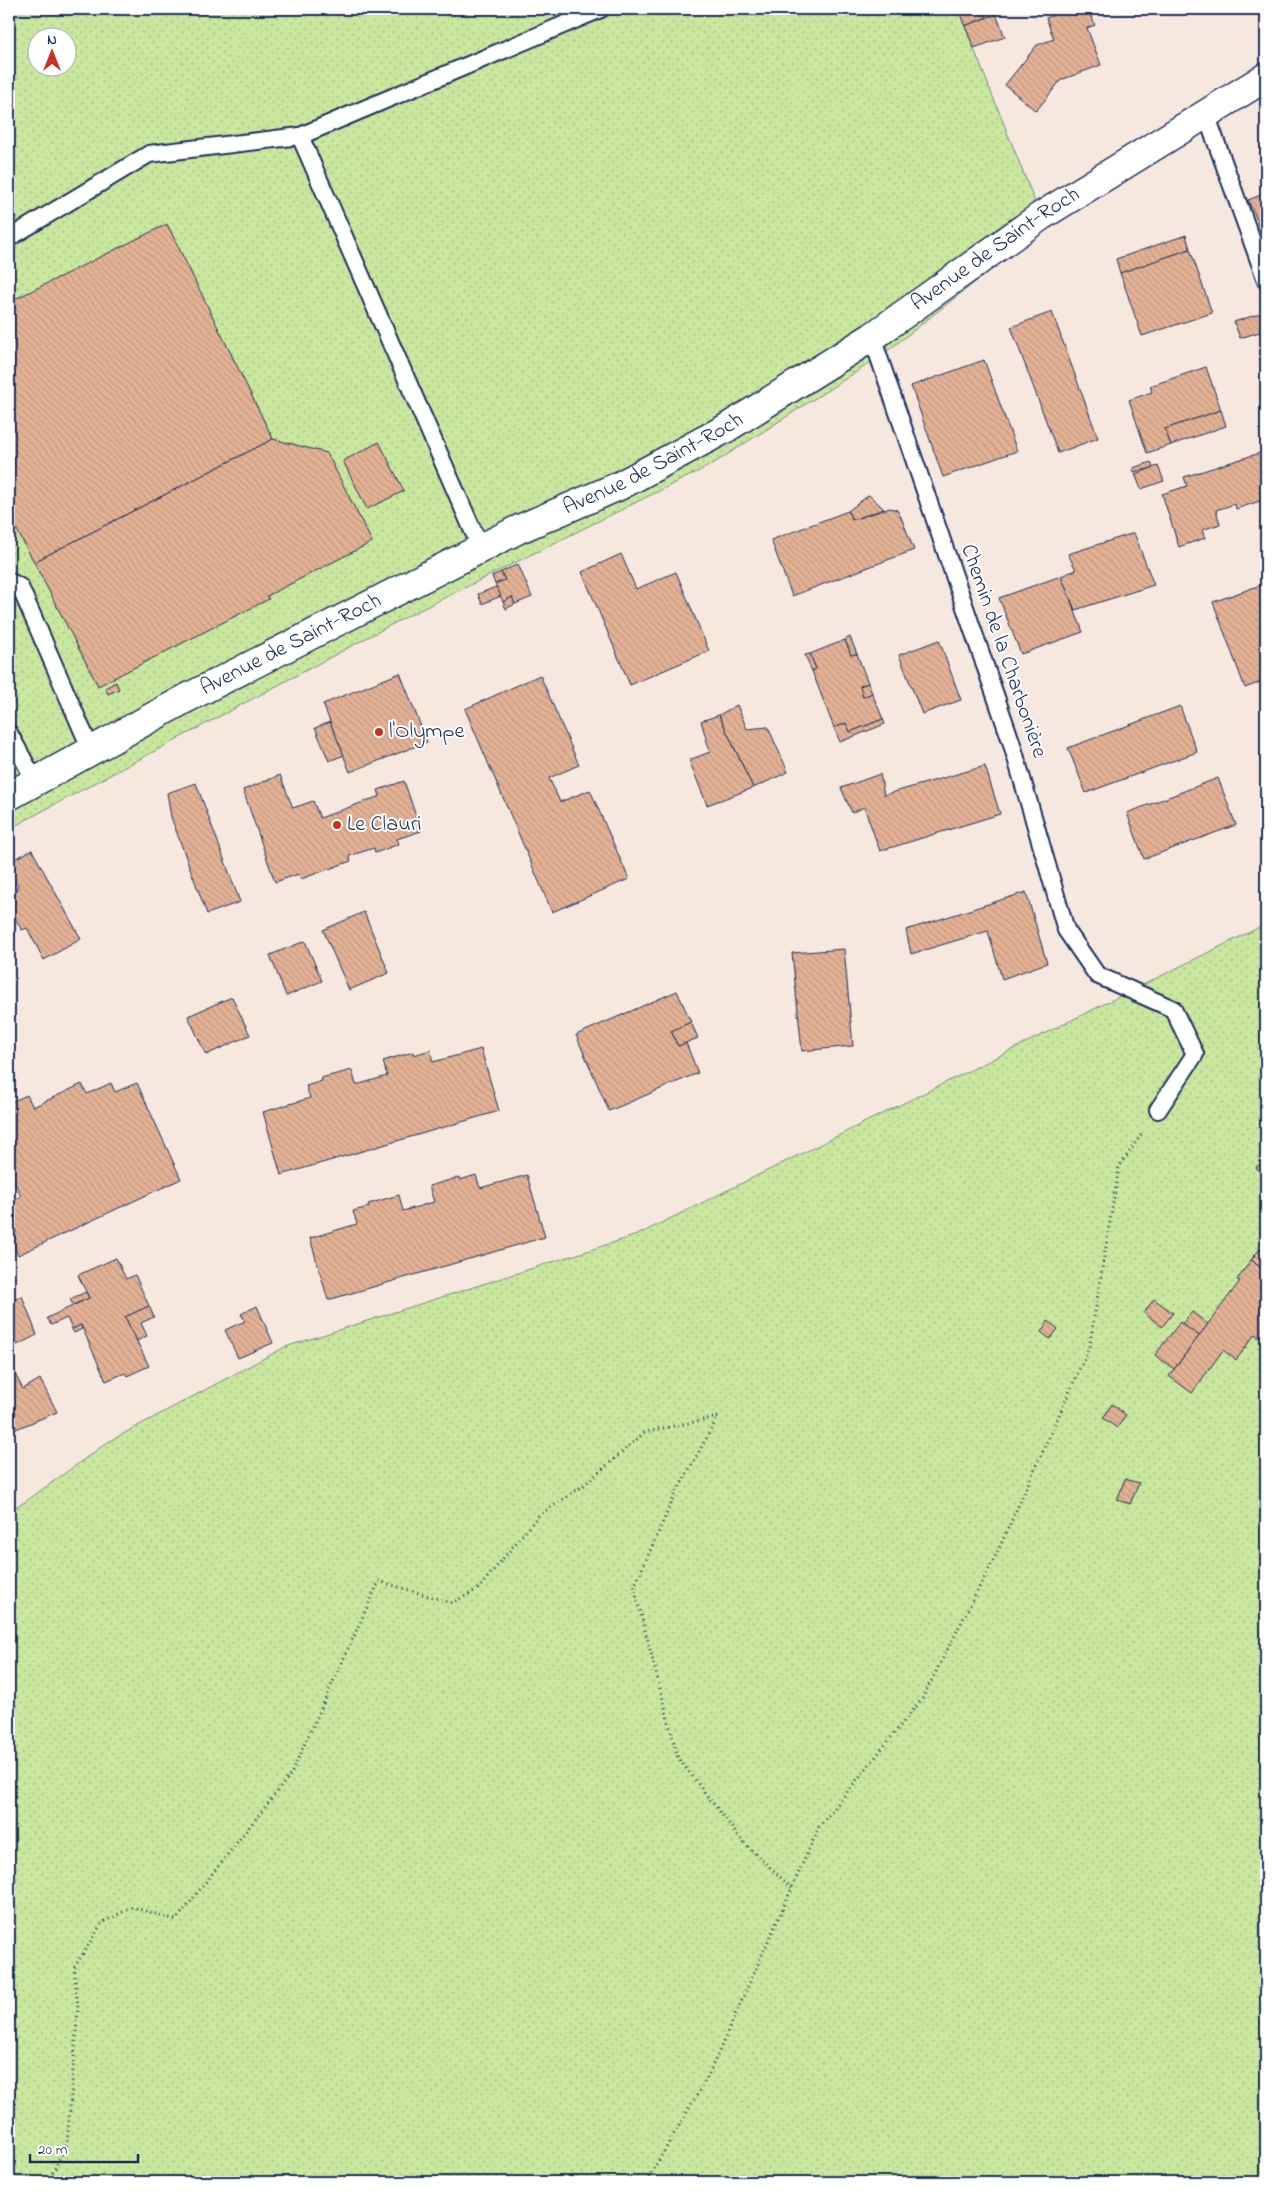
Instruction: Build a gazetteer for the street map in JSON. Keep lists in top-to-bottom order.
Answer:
{
  "streets": {
    "street": ["Avenue de Saint-Roch"],
    "lane": ["Chemin de la Charbonière"]
  },
  "crossings": [
    ["Avenue de Saint-Roch", "Chemin de la Charbonière"]
  ],
  "places": ["l'Olympe", "Le Clauri"],
  "scale_bar": "20 m",
  "north": "top"
}
